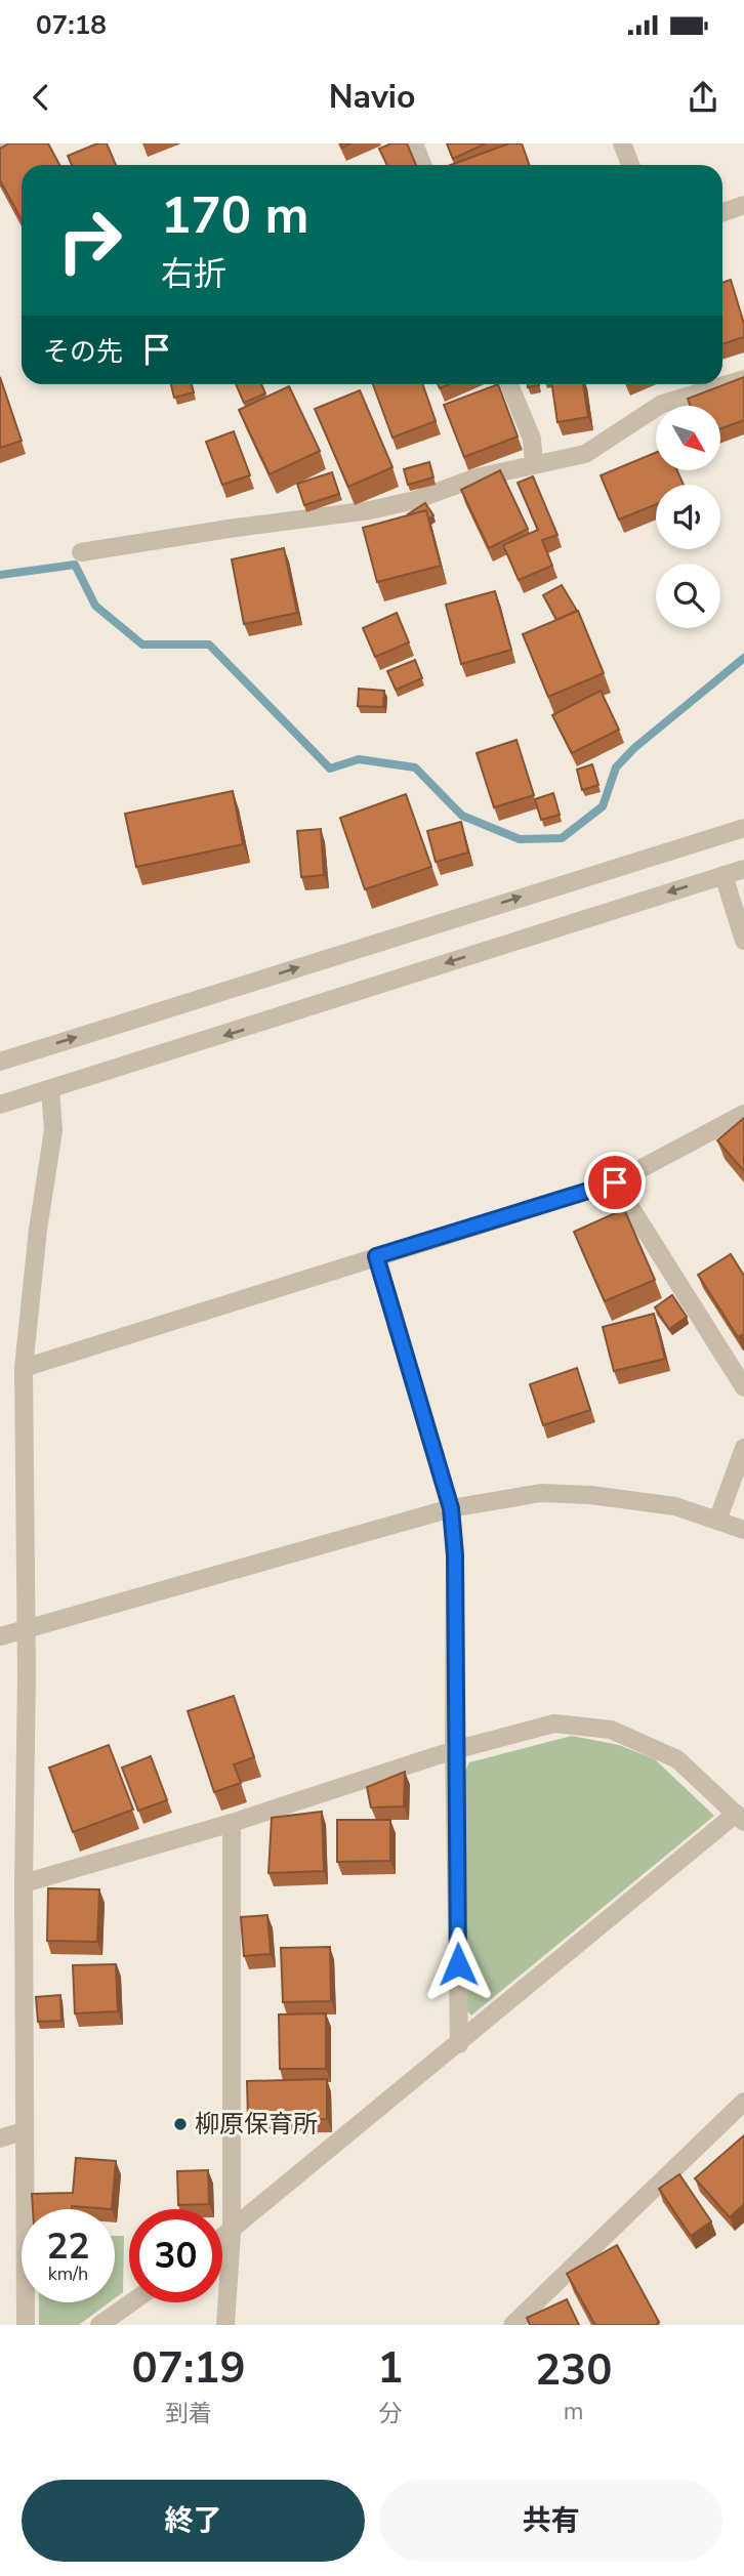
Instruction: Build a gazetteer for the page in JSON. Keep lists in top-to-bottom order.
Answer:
{
  "places": ["柳原保育所"],
  "north": "bottom right",
  "page": {
    "status": "07:18",
    "header": "Navio",
    "turn": ["170 m", "右折"],
    "then": "その先",
    "speed": "22 km/h",
    "limit": "30",
    "eta": [
      "07:19",
      "到着",
      "1",
      "分",
      "230",
      "m"
    ],
    "buttons": ["終了", "共有"]
  }
}
